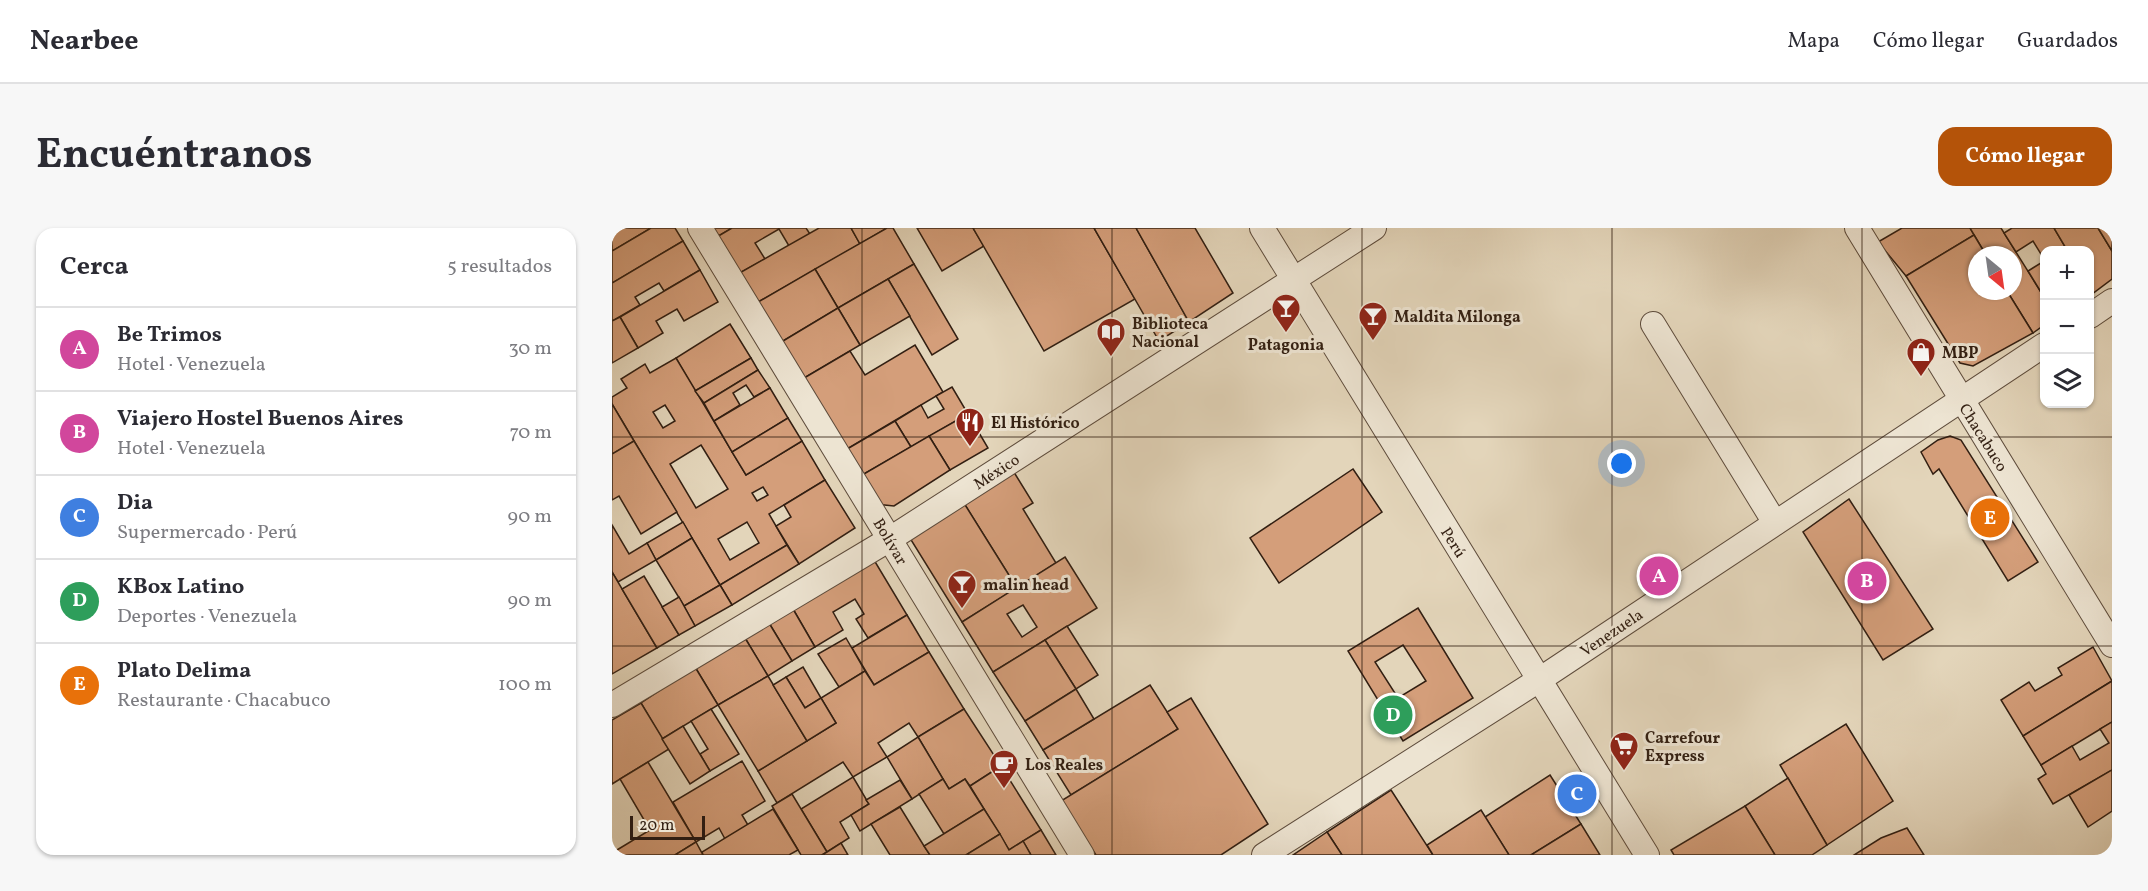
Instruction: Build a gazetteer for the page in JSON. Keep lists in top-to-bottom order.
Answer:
{
  "streets": {
    "street": [
      "Chacabuco",
      "México",
      "Bolívar",
      "Perú",
      "Venezuela"
    ]
  },
  "crossings": [
    ["Chacabuco", "Venezuela"],
    ["México", "Bolívar"],
    ["México", "Perú"],
    ["Perú", "Venezuela"]
  ],
  "places": {
    "bar": ["Patagonia", "Maldita Milonga", "malin head"],
    "library": ["Biblioteca Nacional"],
    "shop": ["MBP"],
    "restaurant": ["El Histórico"],
    "supermarket": ["Carrefour Express"],
    "cafe": ["Los Reales"]
  },
  "scale_bar": "20 m",
  "north": "bottom right",
  "page": {
    "header": "Nearbee",
    "nav": ["Mapa", "Cómo llegar", "Guardados"],
    "title": "Encuéntranos",
    "buttons": "Cómo llegar",
    "heading": ["Cerca", "5 resultados"],
    "map_buttons": ["+", "−"],
    "list": [
      {
        "mark": "A",
        "name": "Be Trimos",
        "note": "Hotel · Venezuela",
        "value": "30 m"
      },
      {
        "mark": "B",
        "name": "Viajero Hostel Buenos Aires",
        "note": "Hotel · Venezuela",
        "value": "70 m"
      },
      {
        "mark": "C",
        "name": "Dia",
        "note": "Supermercado · Perú",
        "value": "90 m"
      },
      {
        "mark": "D",
        "name": "KBox Latino",
        "note": "Deportes · Venezuela",
        "value": "90 m"
      },
      {
        "mark": "E",
        "name": "Plato Delima",
        "note": "Restaurante · Chacabuco",
        "value": "100 m"
      }
    ],
    "pins": [
      "E",
      "A",
      "B",
      "D",
      "C"
    ],
    "scale": "20 m"
  }
}
